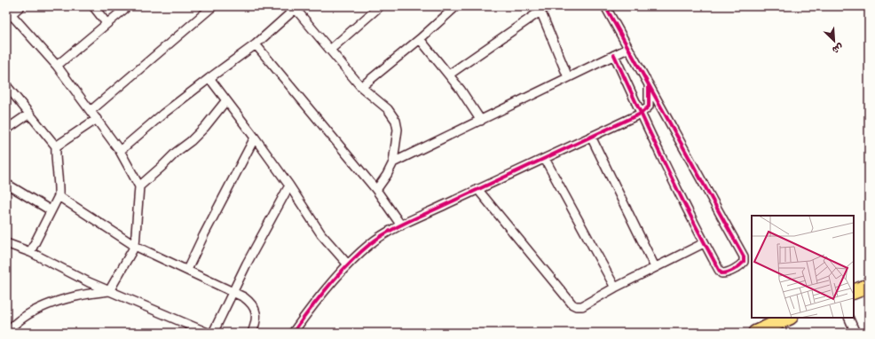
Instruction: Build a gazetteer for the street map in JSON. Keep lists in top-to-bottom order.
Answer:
{
  "north": "bottom right"
}
